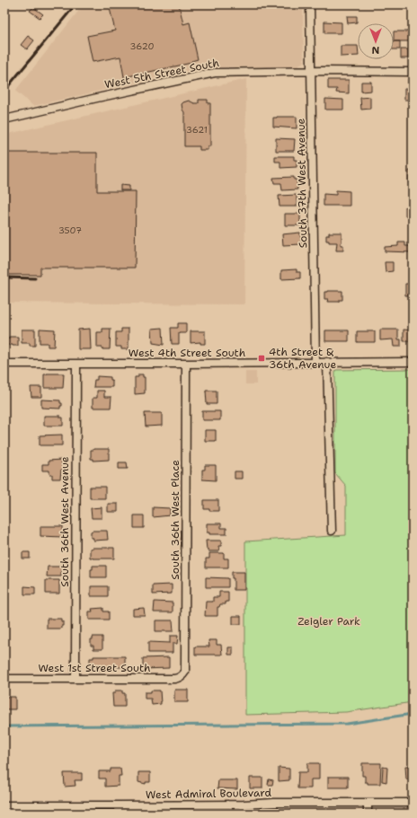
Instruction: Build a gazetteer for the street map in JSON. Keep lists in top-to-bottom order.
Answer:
{
  "streets": {
    "street": [
      "West 5th Street South",
      "South 37th West Avenue",
      "West 4th Street South",
      "South 36th West Place",
      "South 36th West Avenue",
      "West 1st Street South",
      "West Admiral Boulevard"
    ]
  },
  "crossings": [
    ["West 5th Street South", "South 37th West Avenue"],
    ["South 37th West Avenue", "West 4th Street South"],
    ["West 4th Street South", "South 36th West Place"],
    ["West 4th Street South", "South 36th West Avenue"],
    ["South 36th West Place", "West 1st Street South"],
    ["South 36th West Avenue", "West 1st Street South"]
  ],
  "parks": ["Zeigler Park"],
  "places": {
    "transit": ["4th Street & 36th Avenue"]
  },
  "house_numbers": ["3620", "3621", "3507"],
  "north": "bottom"
}
